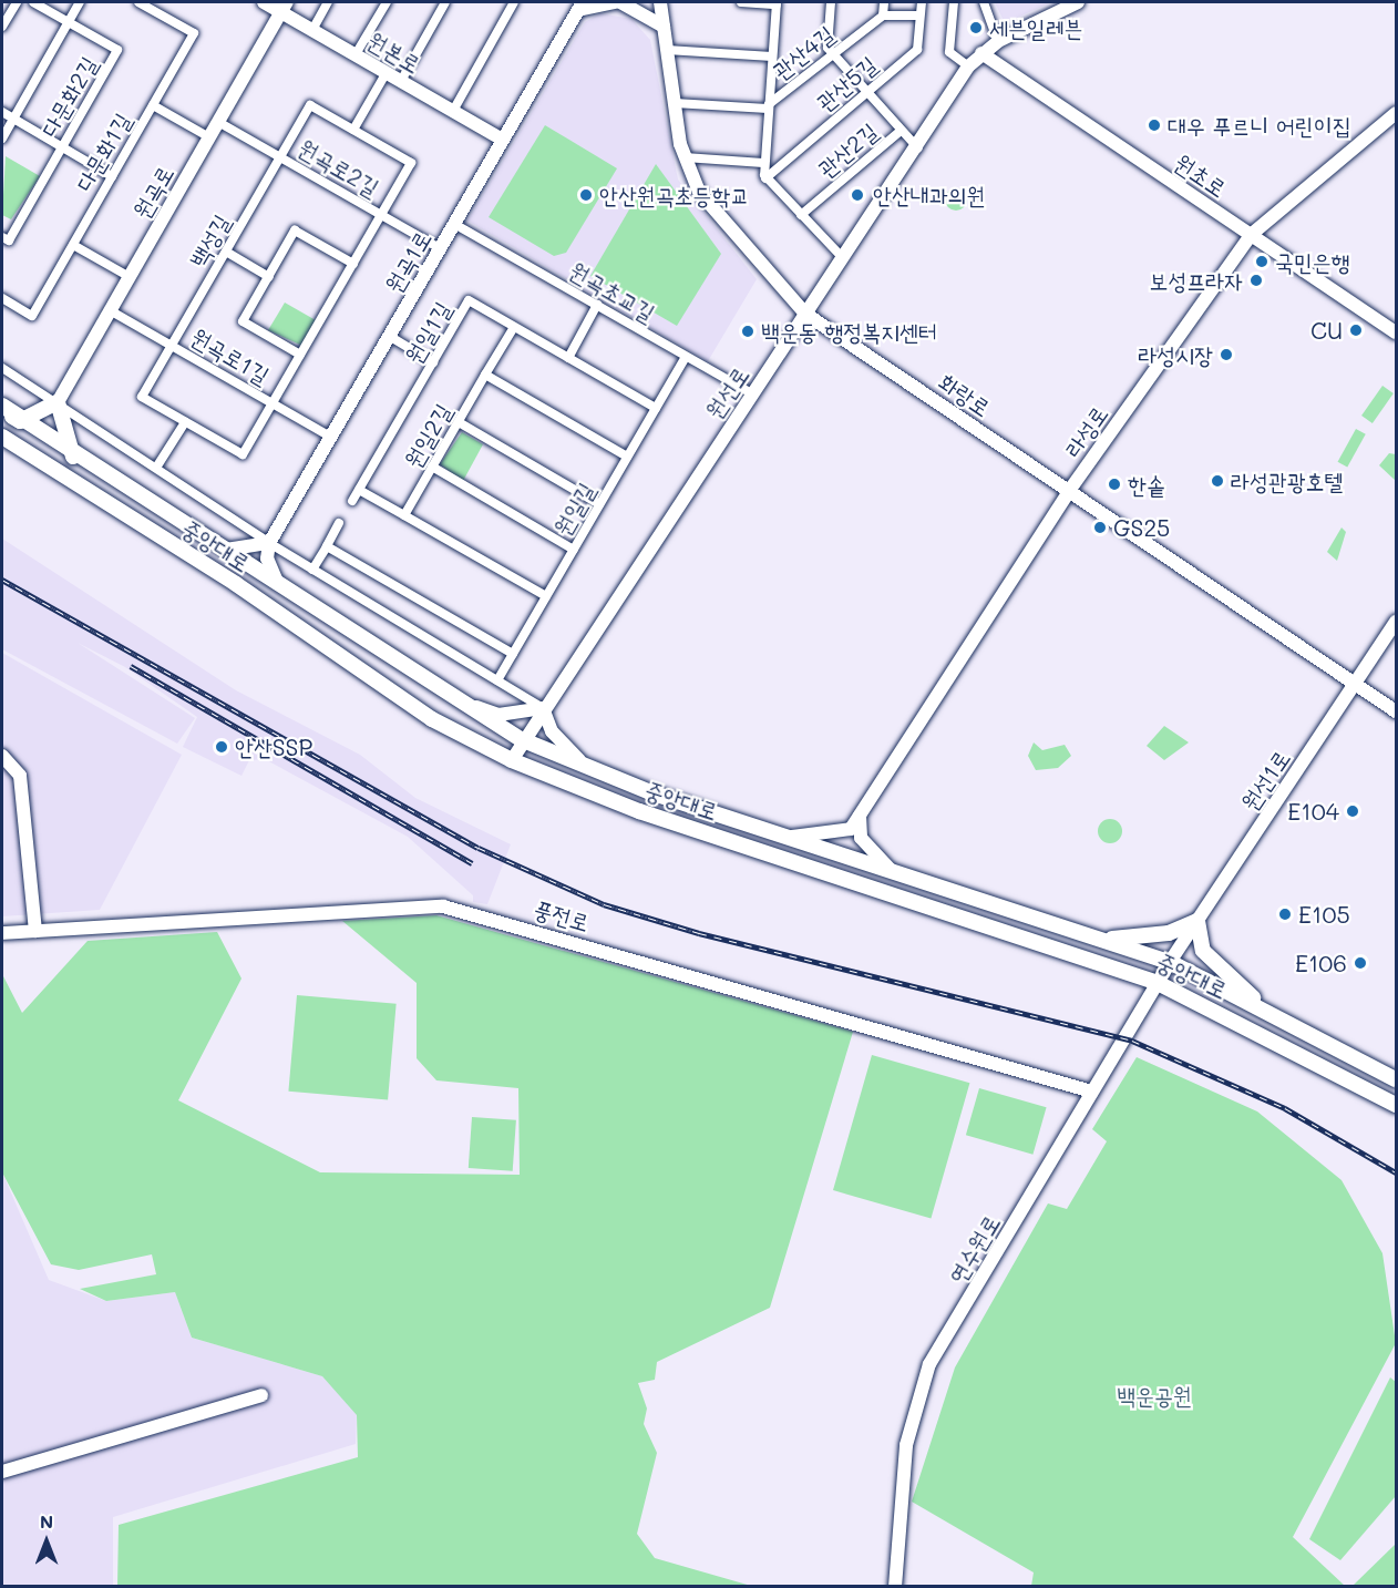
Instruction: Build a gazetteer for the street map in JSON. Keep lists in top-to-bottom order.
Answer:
{
  "streets": {
    "main road": ["중앙대로"],
    "street": [
      "원본로",
      "관산4길",
      "관산5길",
      "다문화2길",
      "관산2길",
      "다문화1길",
      "원곡로2길",
      "원초로",
      "원곡로",
      "백성길",
      "원곡1로",
      "원곡초교길",
      "원일1길",
      "원곡로1길",
      "원선로",
      "화랑로",
      "라성로",
      "원일2길",
      "원일길",
      "원선1로",
      "풍전로",
      "연수원로"
    ]
  },
  "crossings": [
    ["원본로", "원곡로"],
    ["원본로", "원곡1로"],
    ["관산2길", "원선로"],
    ["원곡로2길", "원곡로"],
    ["원곡로2길", "백성길"],
    ["원곡로2길", "원곡1로"],
    ["원초로", "원선로"],
    ["원초로", "라성로"],
    ["원곡로", "원곡로1길"],
    ["백성길", "원곡로1길"],
    ["원곡1로", "원곡초교길"],
    ["원곡1로", "원곡로1길"],
    ["원곡초교길", "원선로"],
    ["원곡초교길", "원일길"],
    ["원일1길", "원일2길"],
    ["원일1길", "원일길"],
    ["원선로", "화랑로"],
    ["원선로", "중앙대로"],
    ["화랑로", "라성로"],
    ["화랑로", "원선1로"],
    ["중앙대로", "원선1로"],
    ["중앙대로", "연수원로"],
    ["원선1로", "연수원로"],
    ["풍전로", "연수원로"]
  ],
  "parks": ["백운공원"],
  "places": [
    "세븐일레븐",
    "대우 푸르니 어린이집",
    "안산원곡초등학교",
    "안산내과의원",
    "국민은행",
    "보성프라자",
    "CU",
    "백운동 행정복지센터",
    "라성시장",
    "라성관광호텔",
    "한솥",
    "GS25",
    "안산SSP",
    "E104",
    "E105",
    "E106"
  ],
  "north": "top"
}
